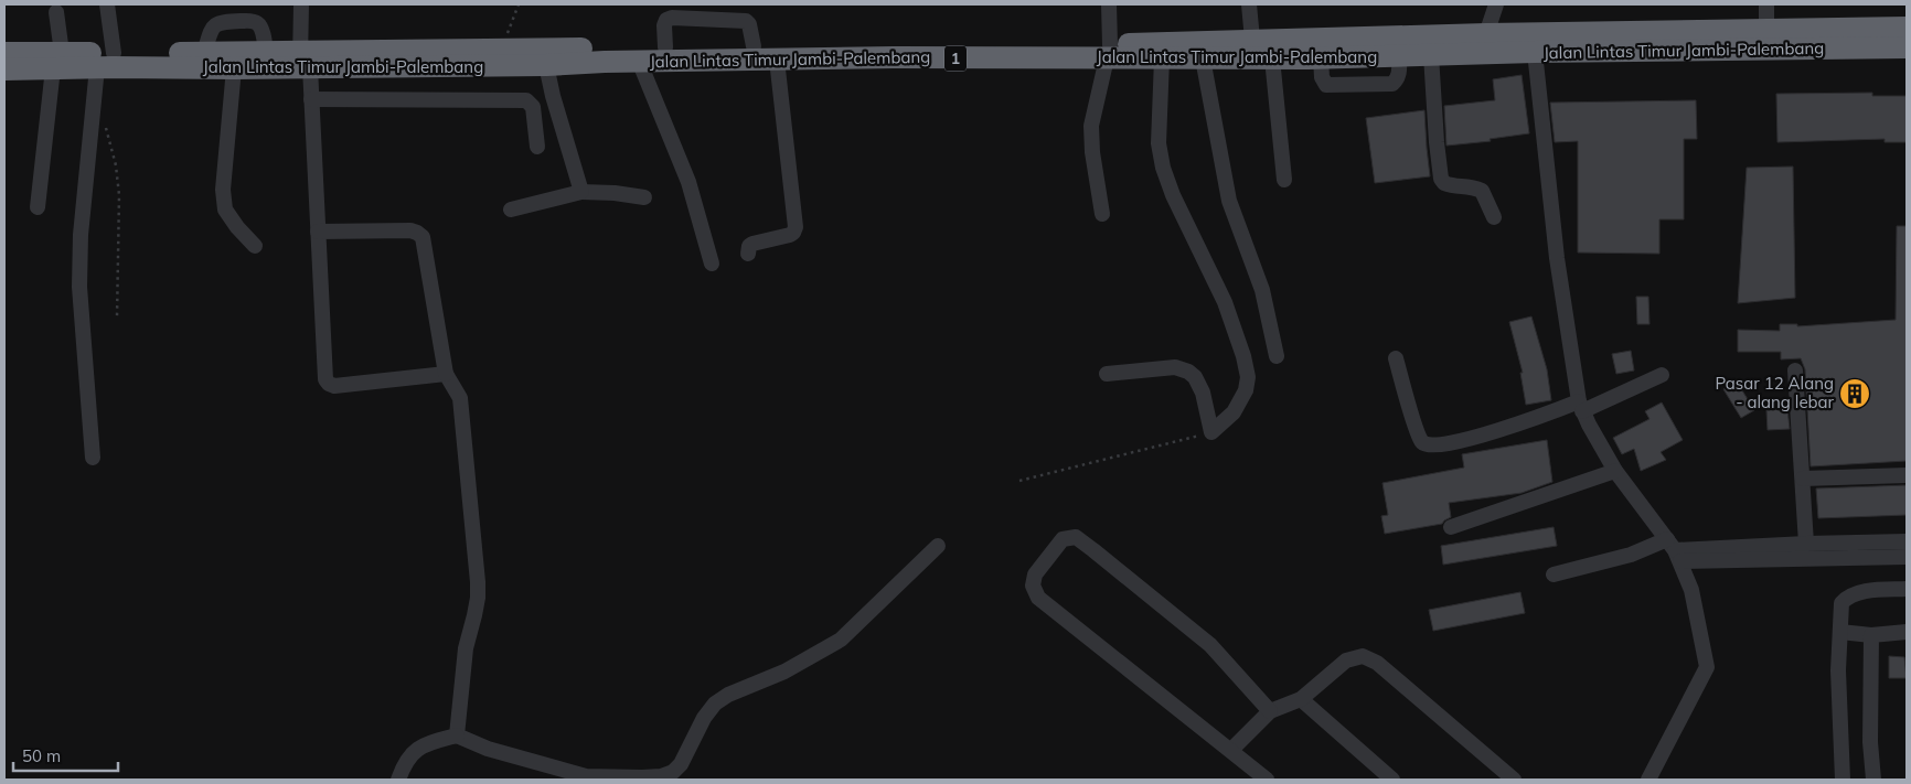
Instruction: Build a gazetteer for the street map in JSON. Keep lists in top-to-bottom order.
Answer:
{
  "streets": {
    "highway": ["Jalan Lintas Timur Jambi-Palembang", "1"]
  },
  "places": {
    "building": ["Pasar 12 Alang - alang lebar"]
  },
  "scale_bar": "50 m"
}
